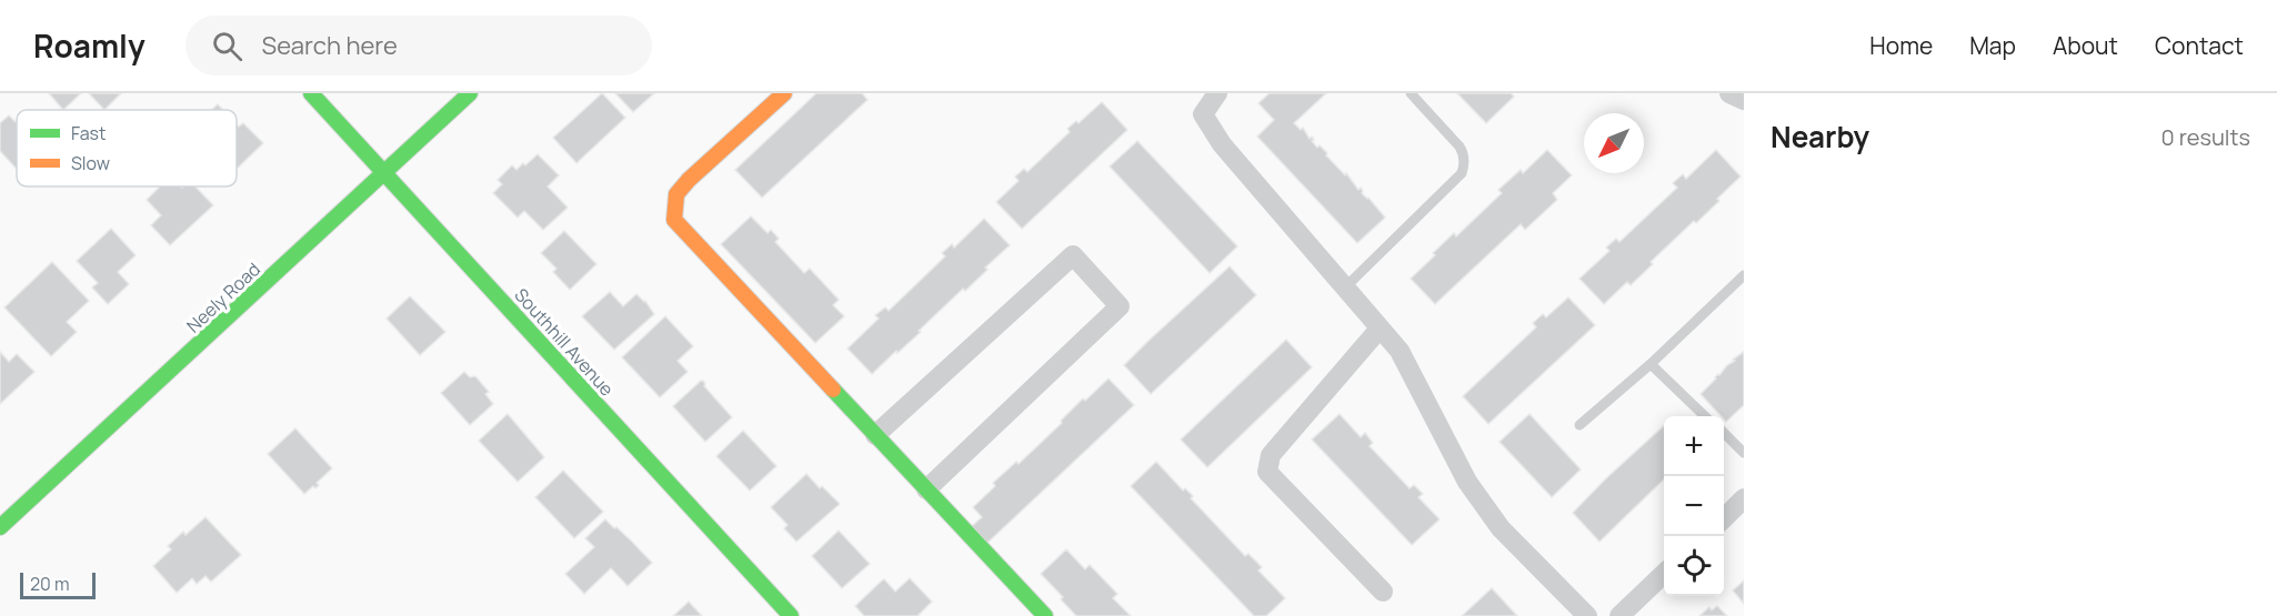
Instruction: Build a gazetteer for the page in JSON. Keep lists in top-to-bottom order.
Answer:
{
  "streets": {
    "street": ["Neely Road", "Southhill Avenue"]
  },
  "crossings": [
    ["Neely Road", "Southhill Avenue"]
  ],
  "legend": ["Fast", "Slow"],
  "scale_bar": "20 m",
  "north": "bottom left",
  "page": {
    "header": "Roamly",
    "search": "Search here",
    "nav": [
      "Home",
      "Map",
      "About",
      "Contact"
    ],
    "heading": ["Nearby", "0 results"],
    "map_buttons": ["+", "−"],
    "scale": "20 m"
  }
}
